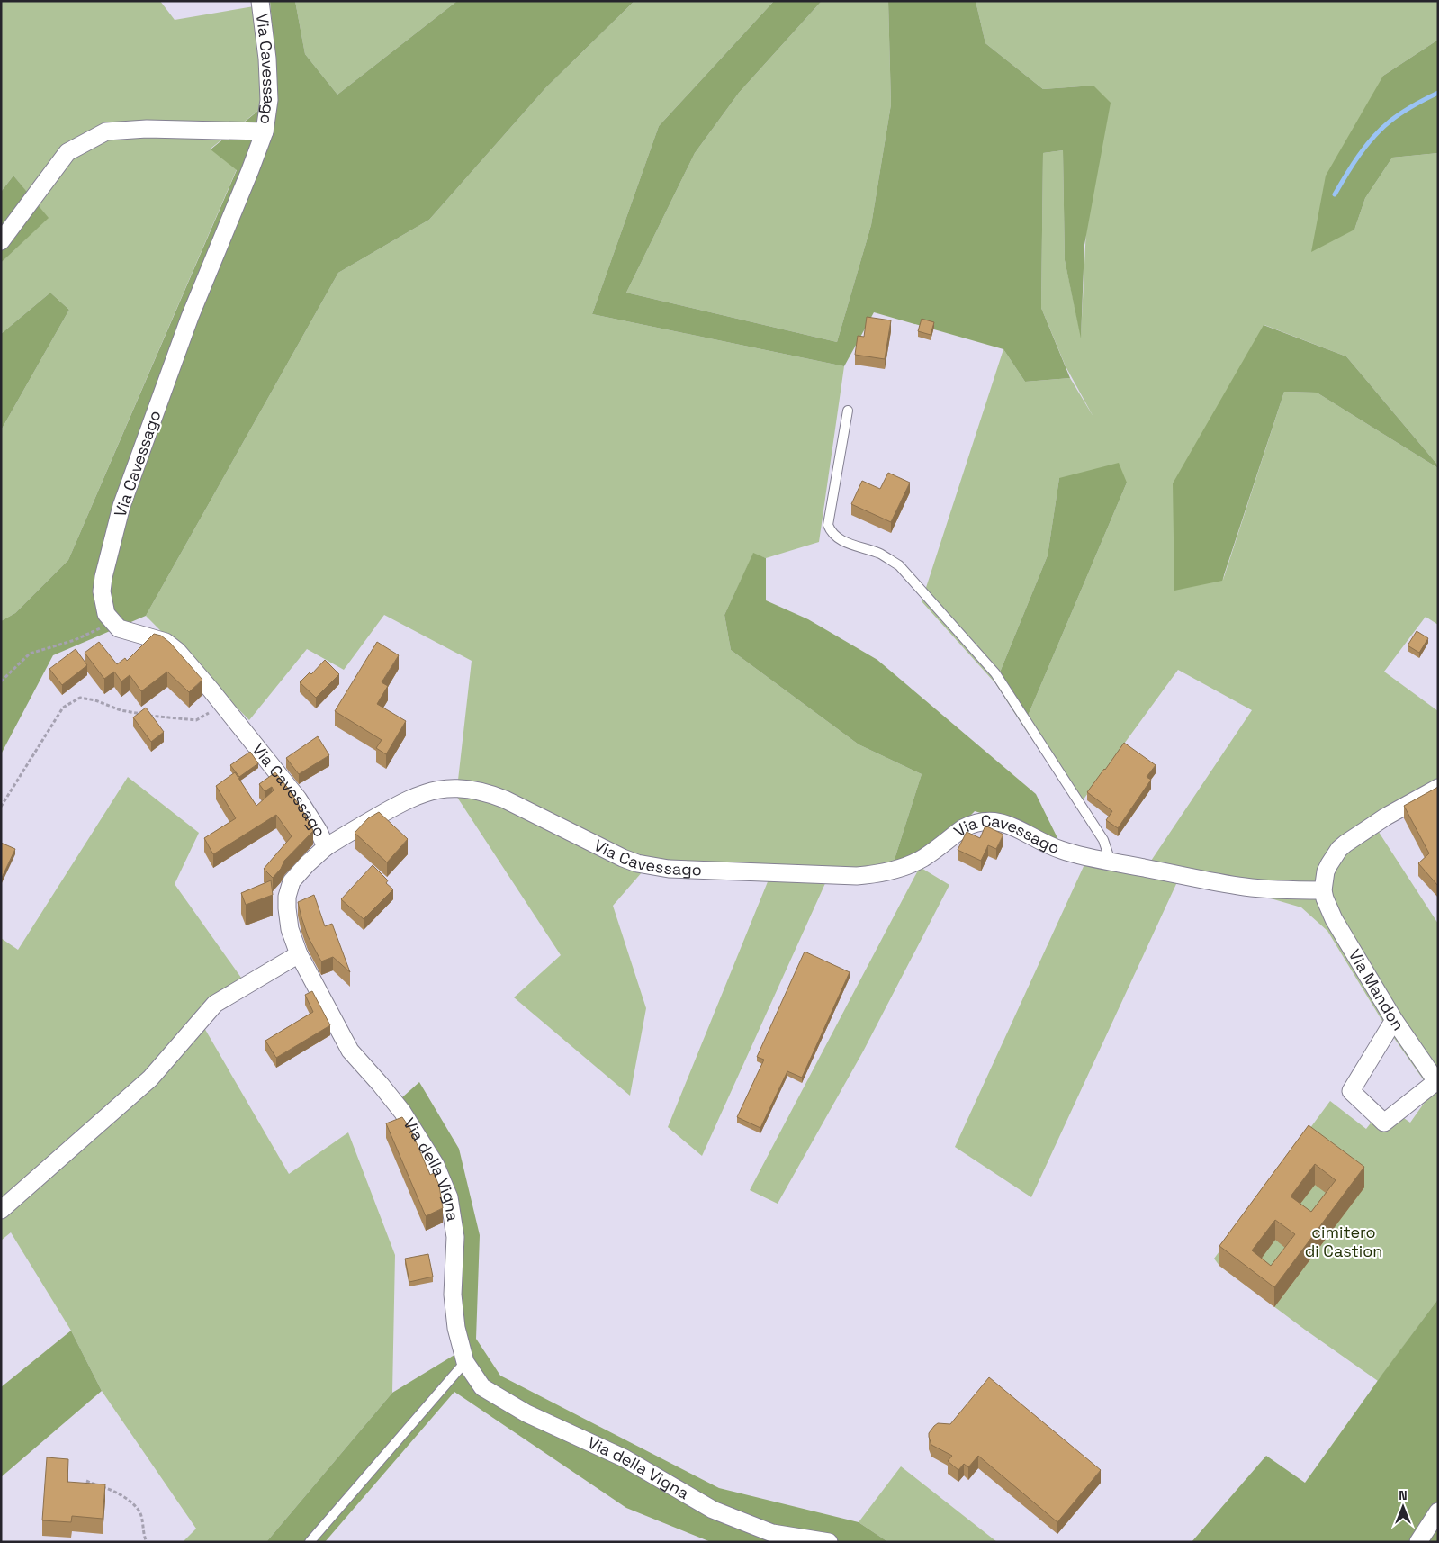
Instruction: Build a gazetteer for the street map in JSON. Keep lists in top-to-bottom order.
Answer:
{
  "streets": {
    "street": ["Via Cavessago", "Via Mandon", "Via della Vigna"]
  },
  "crossings": [
    ["Via Cavessago", "Via Mandon"],
    ["Via Cavessago", "Via della Vigna"]
  ],
  "parks": ["cimitero di Castion"],
  "north": "top"
}
